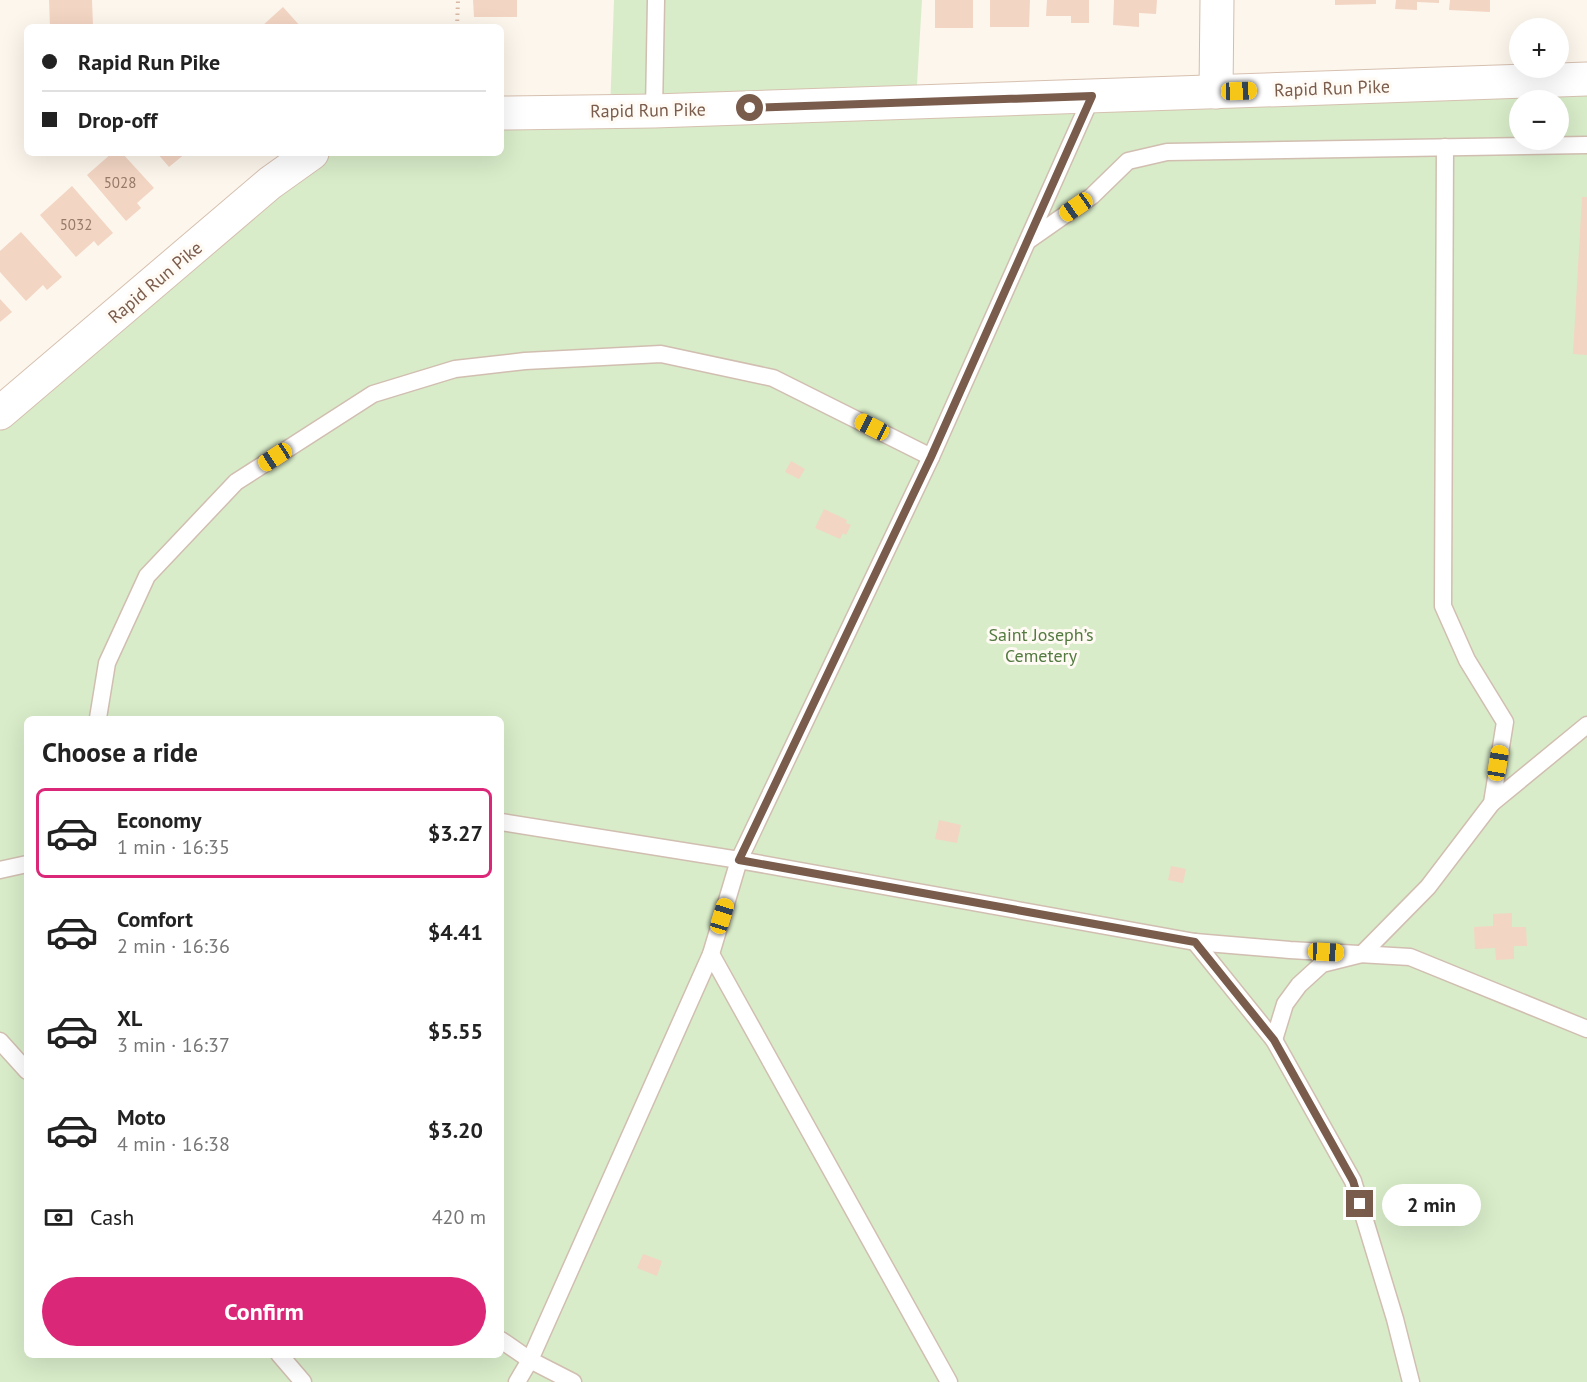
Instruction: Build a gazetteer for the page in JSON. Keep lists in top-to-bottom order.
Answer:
{
  "streets": {
    "street": ["Rapid Run Pike"]
  },
  "parks": ["Saint Joseph’s Cemetery"],
  "house_numbers": ["5028", "5032"],
  "page": {
    "map_buttons": ["+", "−"],
    "banner": ["Rapid Run Pike", "Drop-off"],
    "heading": "Choose a ride",
    "list": [
      {
        "name": "Economy",
        "note": "1 min · 16:35",
        "value": "$3.27"
      },
      {
        "name": "Comfort",
        "note": "2 min · 16:36",
        "value": "$4.41"
      },
      {
        "name": "XL",
        "note": "3 min · 16:37",
        "value": "$5.55"
      },
      {
        "name": "Moto",
        "note": "4 min · 16:38",
        "value": "$3.20"
      }
    ],
    "bubble": "2 min",
    "pay": ["Cash", "420 m"],
    "buttons": "Confirm"
  }
}
